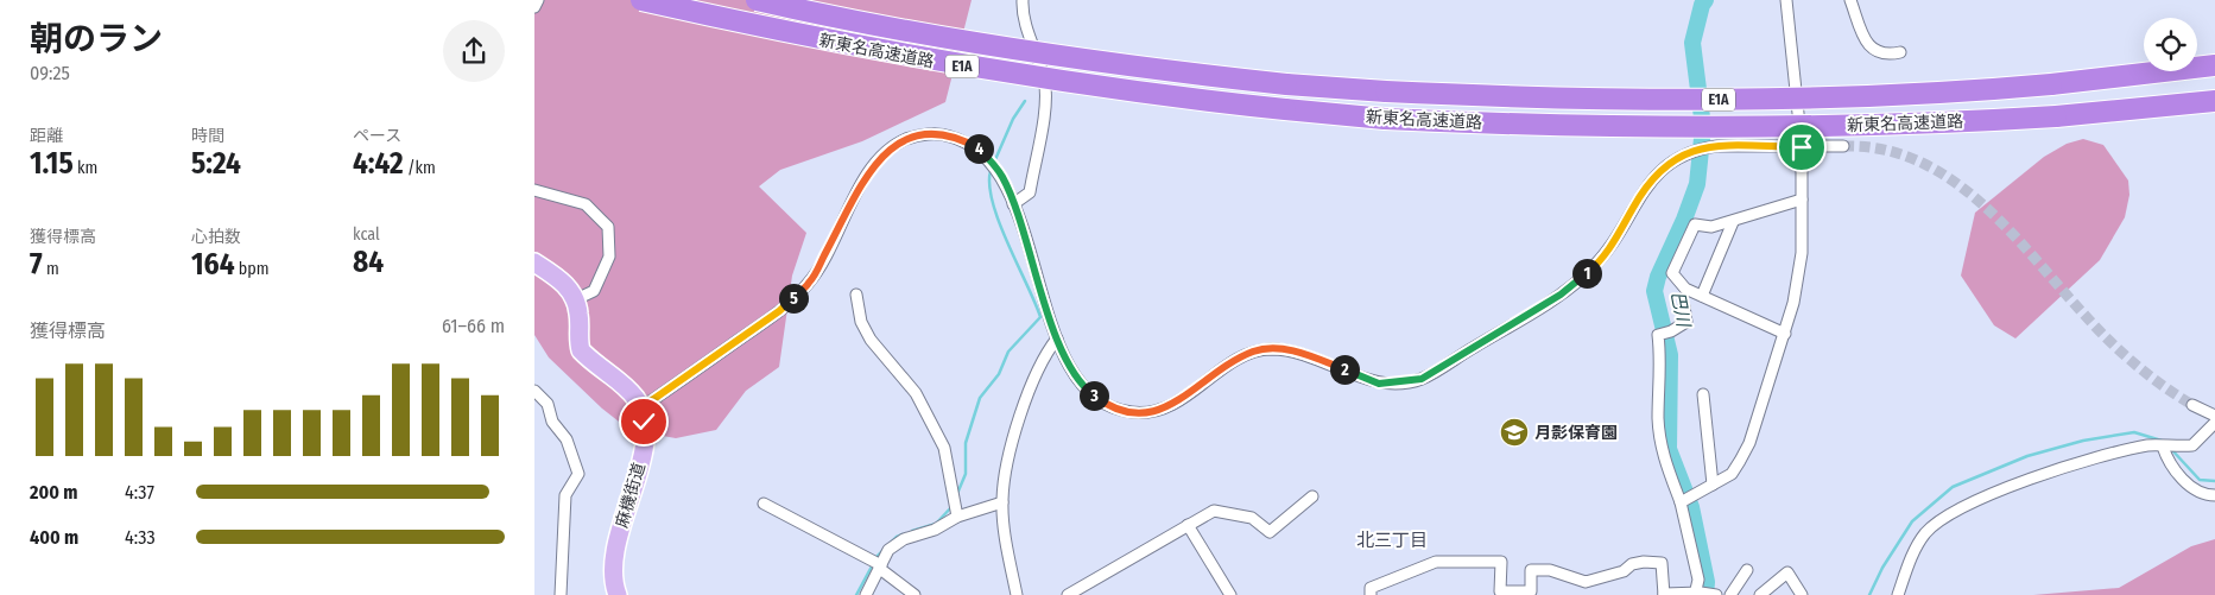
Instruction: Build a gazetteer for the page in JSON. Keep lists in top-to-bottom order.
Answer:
{
  "streets": {
    "highway": ["新東名高速道路", "E1A"],
    "main road": ["麻機街道"]
  },
  "districts": ["北三丁目"],
  "water": ["巴川"],
  "places": {
    "school or university": ["月影保育園"]
  },
  "page": {
    "heading": ["朝のラン", "09:25"],
    "stats": [
      ["距離", "1.15 km"],
      ["時間", "5:24"],
      ["ペース", "4:42 /km"],
      ["獲得標高", "7 m"],
      ["心拍数", "164 bpm"],
      ["kcal", "84"]
    ],
    "pins": [
      "4",
      "1",
      "5",
      "2",
      "3"
    ],
    "chart": ["獲得標高", "61–66 m"],
    "list": [
      {
        "name": "200 m",
        "note": "4:37"
      },
      {
        "name": "400 m",
        "note": "4:33"
      }
    ]
  }
}
